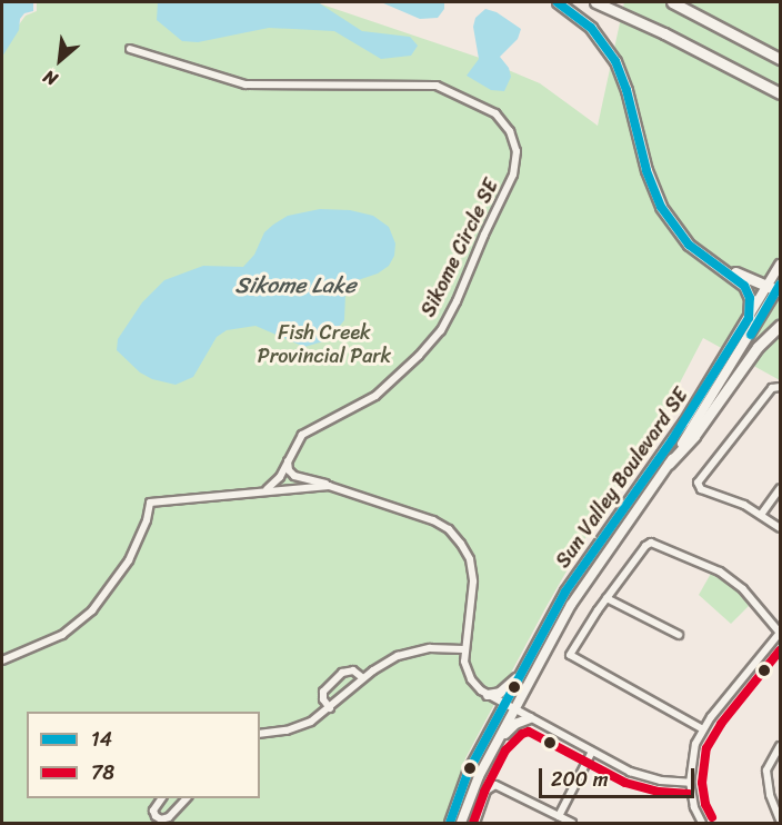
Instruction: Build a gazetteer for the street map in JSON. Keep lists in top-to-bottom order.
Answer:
{
  "streets": {
    "main road": ["Sun Valley Boulevard SE"],
    "street": ["Sikome Circle SE"]
  },
  "water": ["Sikome Lake"],
  "parks": ["Fish Creek Provincial Park"],
  "lines": ["transit line 14", "transit line 78"],
  "legend": ["14", "78"],
  "scale_bar": "200 m",
  "north": "bottom left"
}
